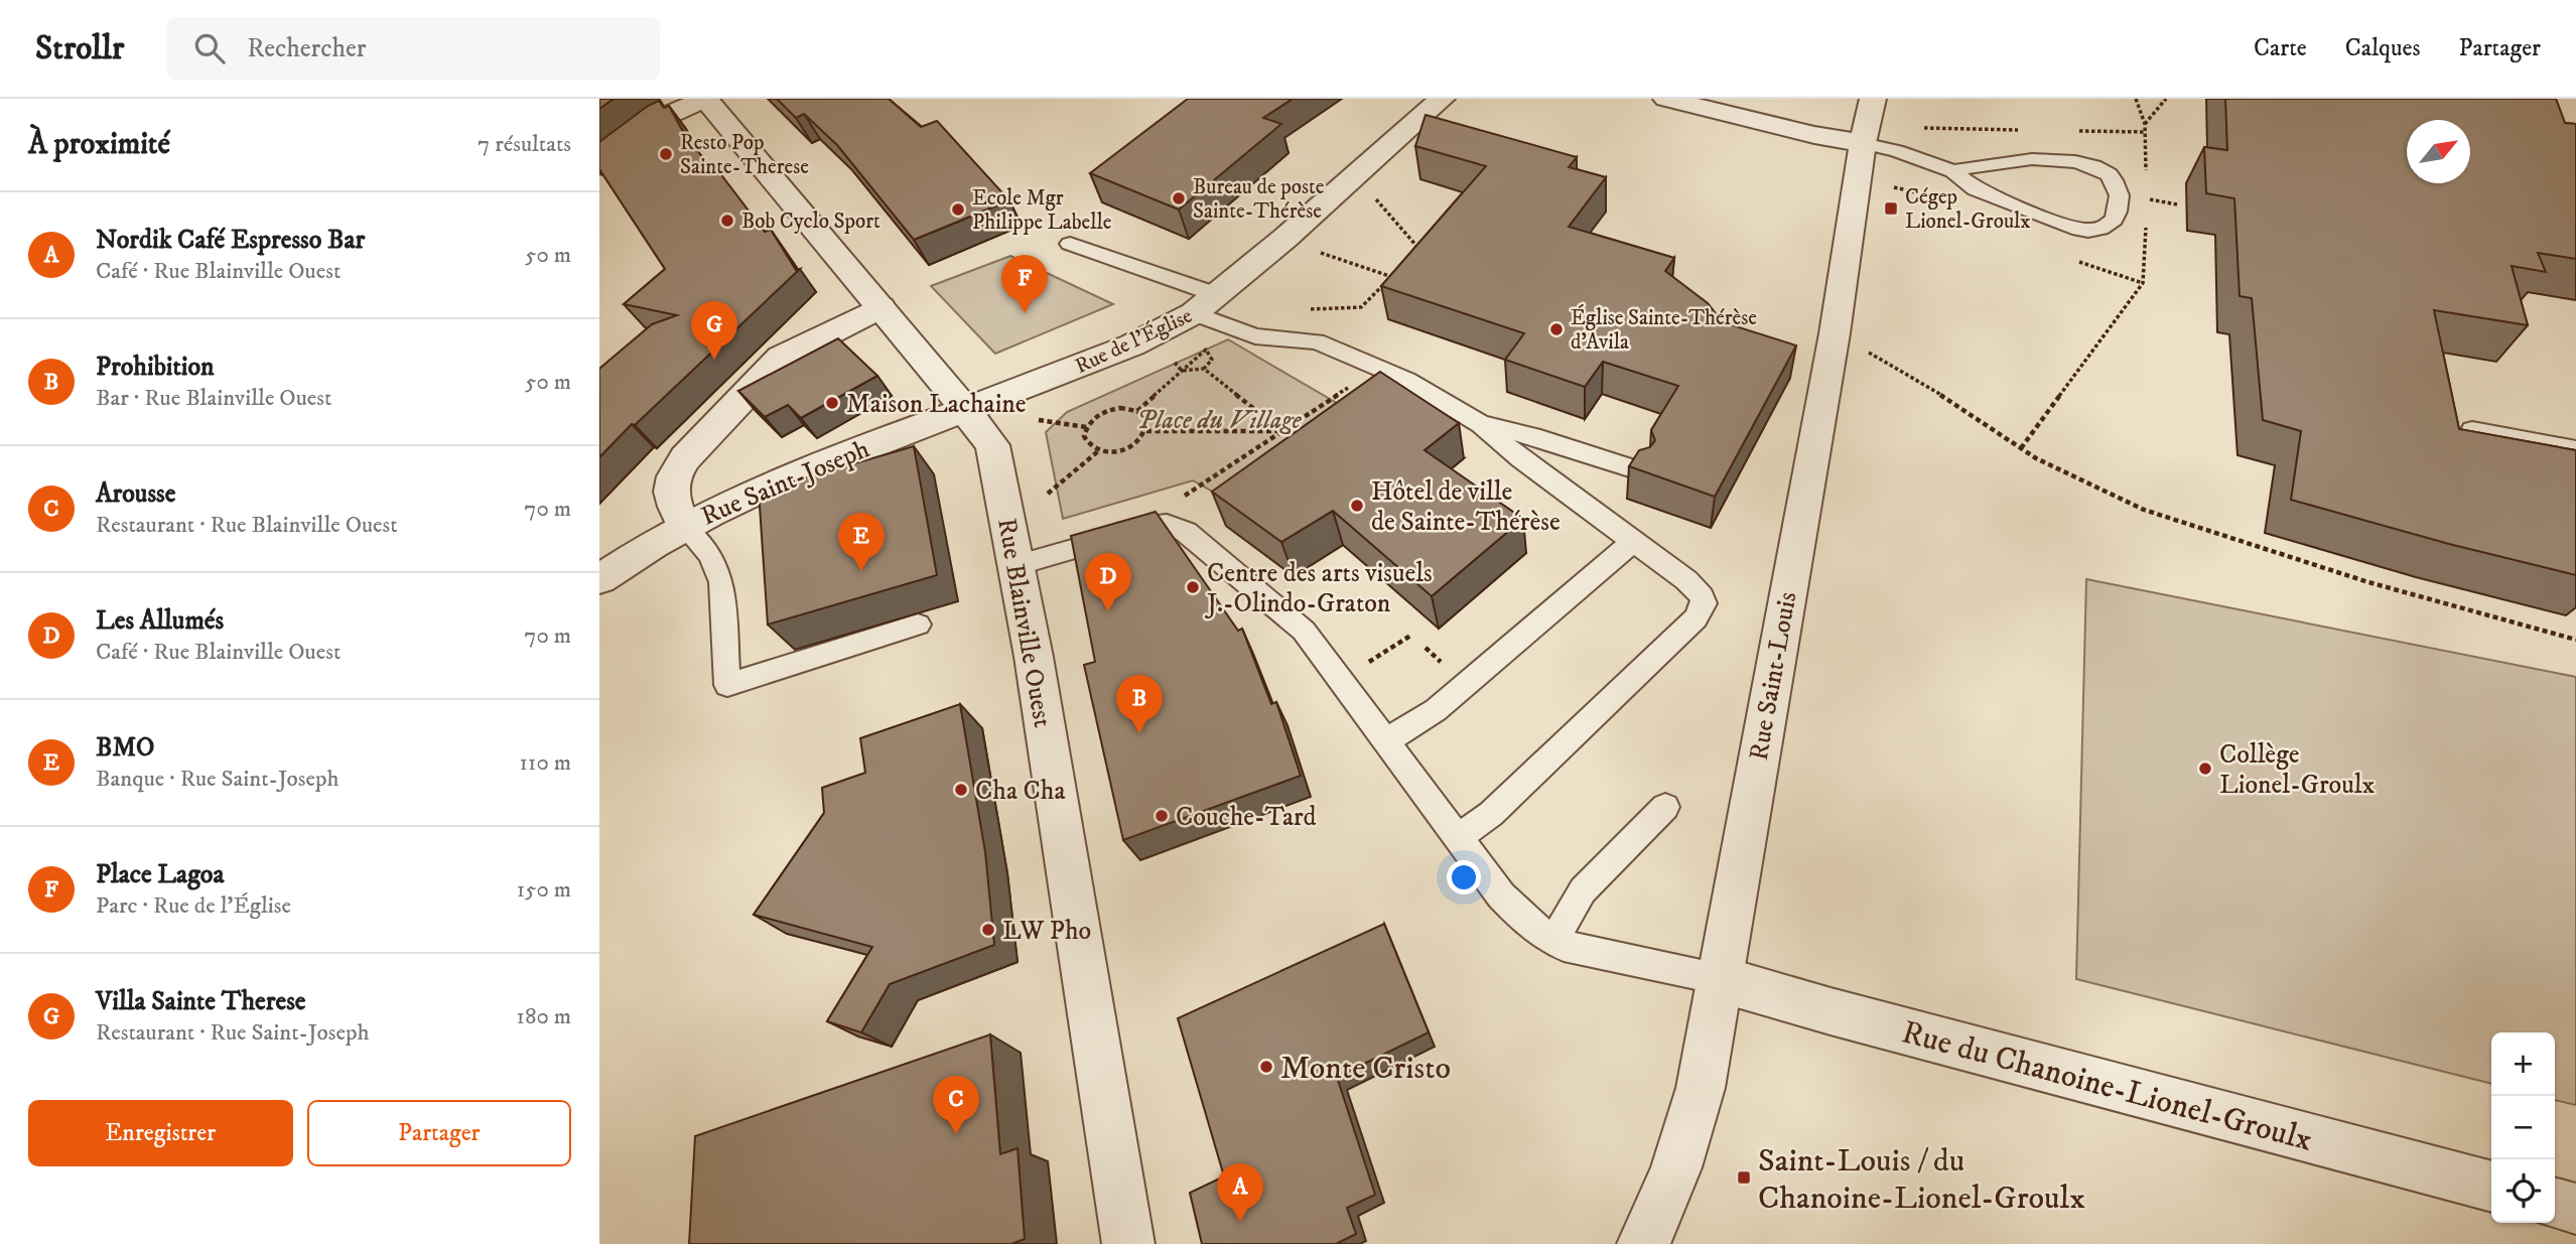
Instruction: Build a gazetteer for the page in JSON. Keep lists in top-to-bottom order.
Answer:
{
  "streets": {
    "street": [
      "Rue de l'Église",
      "Rue Saint-Joseph",
      "Rue Blainville Ouest",
      "Rue Saint-Louis",
      "Rue du Chanoine-Lionel-Groulx"
    ]
  },
  "crossings": [
    ["Rue de l'Église", "Rue Saint-Joseph"],
    ["Rue de l'Église", "Rue Blainville Ouest"],
    ["Rue Saint-Joseph", "Rue Blainville Ouest"],
    ["Rue Saint-Louis", "Rue du Chanoine-Lionel-Groulx"]
  ],
  "parks": ["Place du Village"],
  "places": {
    "other": [
      "Resto Pop Sainte-Therese",
      "Bureau de poste Sainte-Thérèse",
      "Ecole Mgr Philippe Labelle",
      "Bob Cyclo Sport",
      "Église Sainte-Thérèse d'Avila",
      "Maison Lachaine",
      "Hôtel de ville de Sainte-Thérèse",
      "Centre des arts visuels J.-Olindo-Graton",
      "Collège Lionel-Groulx",
      "Cha Cha",
      "Couche-Tard",
      "LW Pho",
      "Monte Cristo"
    ],
    "transit": ["Cégep Lionel-Groulx", "Saint-Louis / du Chanoine-Lionel-Groulx"]
  },
  "north": "top right",
  "page": {
    "header": "Strollr",
    "search": "Rechercher",
    "nav": ["Carte", "Calques", "Partager"],
    "heading": ["À proximité", "7 résultats"],
    "list": [
      {
        "mark": "A",
        "name": "Nordik Café Espresso Bar",
        "note": "Café · Rue Blainville Ouest",
        "value": "50 m"
      },
      {
        "mark": "B",
        "name": "Prohibition",
        "note": "Bar · Rue Blainville Ouest",
        "value": "50 m"
      },
      {
        "mark": "C",
        "name": "Arousse",
        "note": "Restaurant · Rue Blainville Ouest",
        "value": "70 m"
      },
      {
        "mark": "D",
        "name": "Les Allumés",
        "note": "Café · Rue Blainville Ouest",
        "value": "70 m"
      },
      {
        "mark": "E",
        "name": "BMO",
        "note": "Banque · Rue Saint-Joseph",
        "value": "110 m"
      },
      {
        "mark": "F",
        "name": "Place Lagoa",
        "note": "Parc · Rue de l'Église",
        "value": "150 m"
      },
      {
        "mark": "G",
        "name": "Villa Sainte Therese",
        "note": "Restaurant · Rue Saint-Joseph",
        "value": "180 m"
      }
    ],
    "pins": [
      "F",
      "G",
      "E",
      "D",
      "B",
      "C",
      "A"
    ],
    "map_buttons": ["+", "−"],
    "buttons": ["Enregistrer", "Partager"]
  }
}
